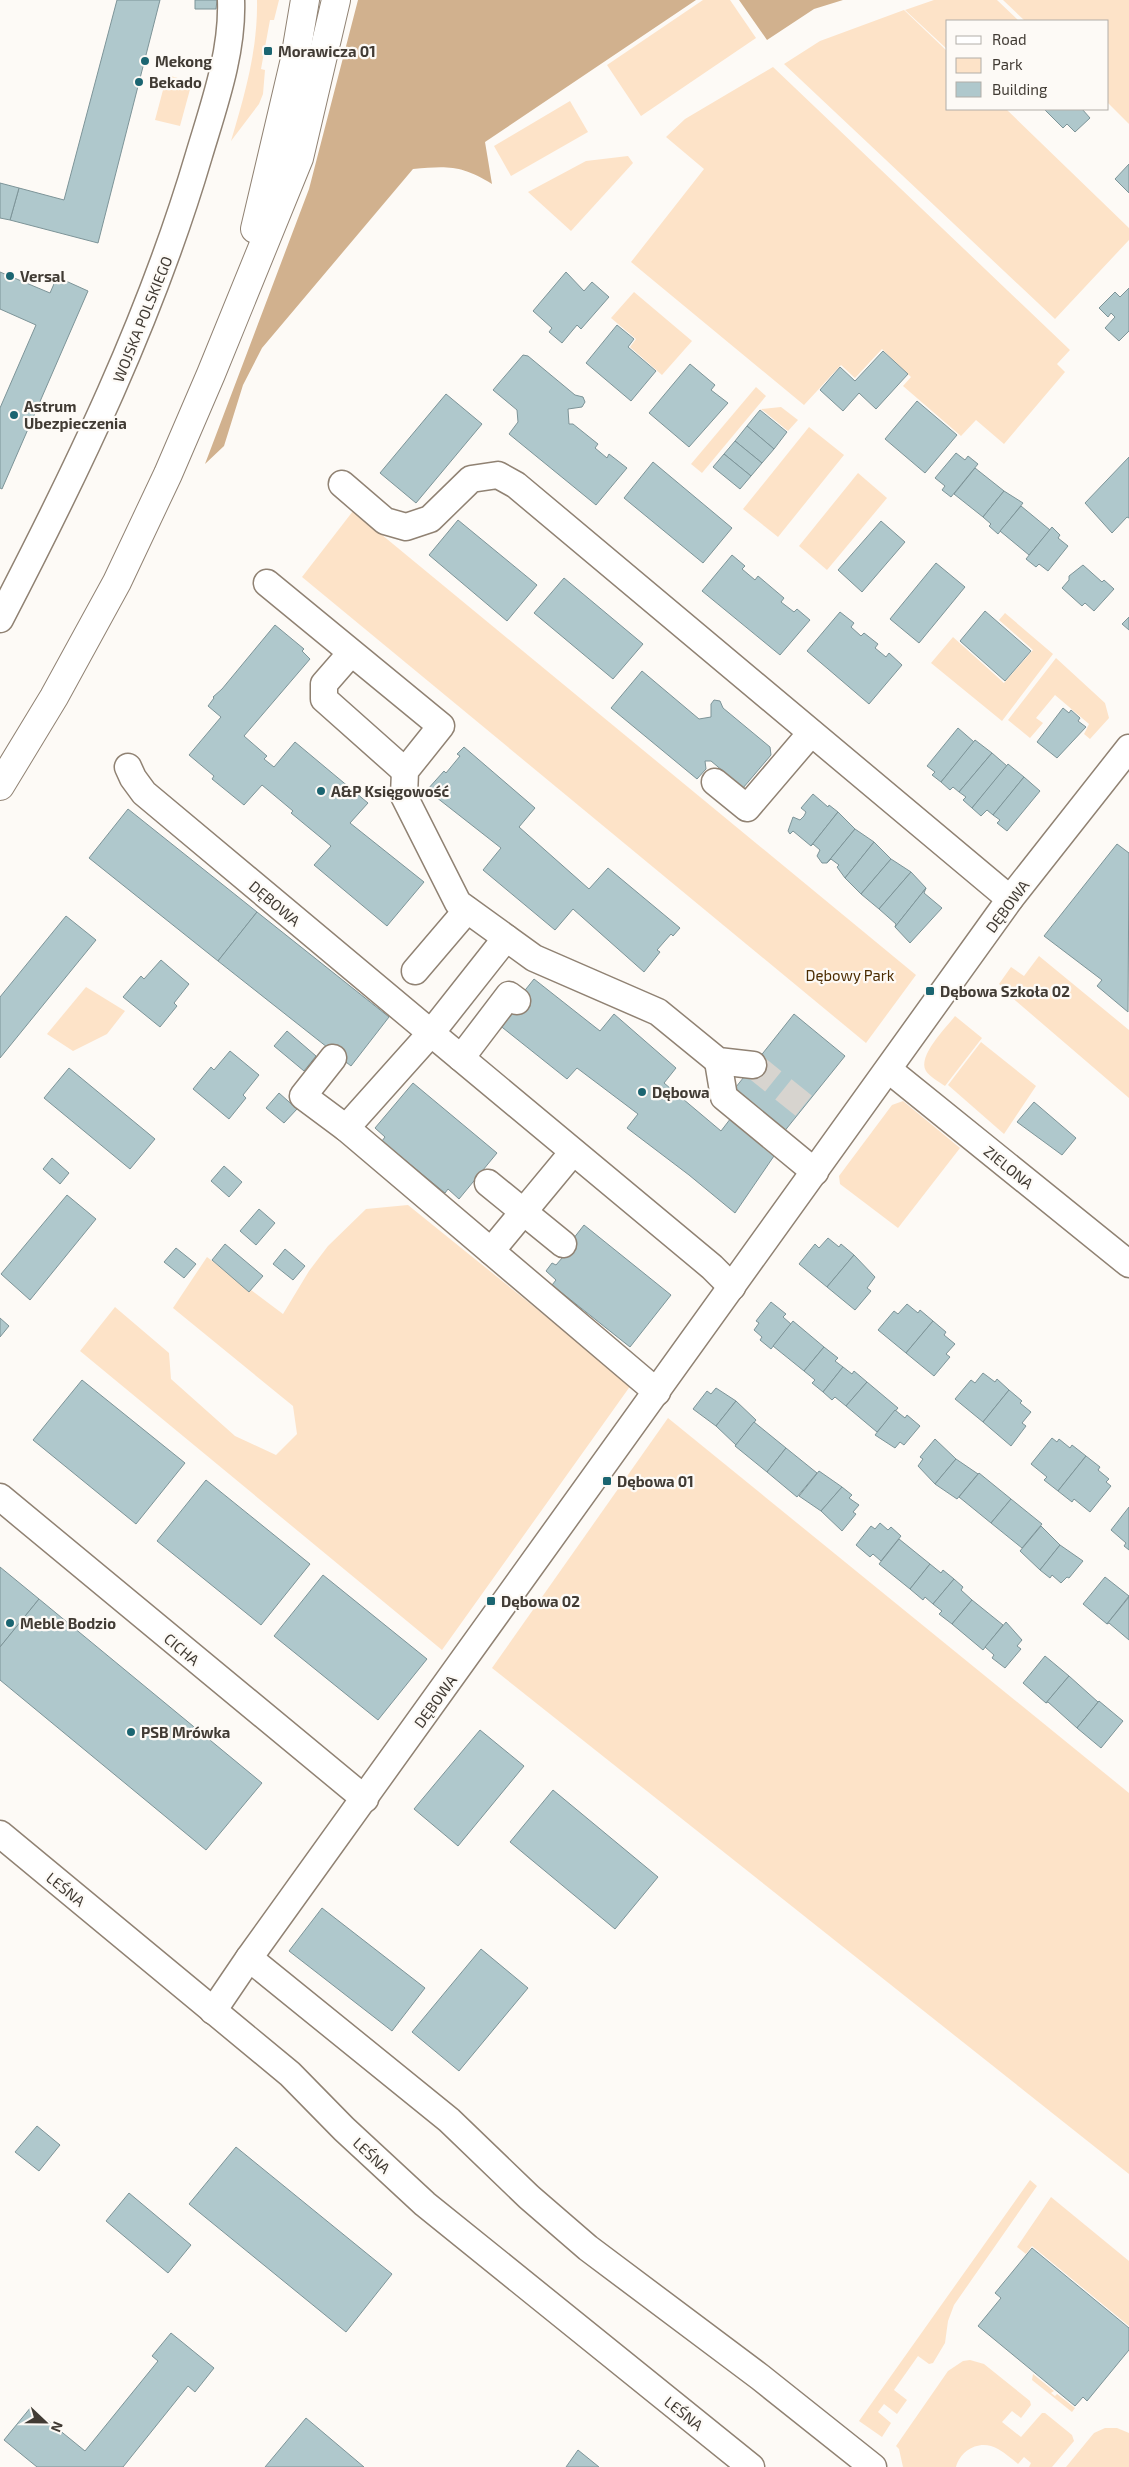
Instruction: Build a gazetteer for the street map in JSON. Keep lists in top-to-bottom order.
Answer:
{
  "streets": {
    "street": [
      "WOJSKA POLSKIEGO",
      "DĘBOWA",
      "ZIELONA",
      "CICHA",
      "LEŚNA"
    ]
  },
  "crossings": [
    ["DĘBOWA", "ZIELONA"],
    ["DĘBOWA", "CICHA"],
    ["DĘBOWA", "LEŚNA"]
  ],
  "parks": ["Dębowy Park"],
  "places": {
    "transit": [
      "Morawicza 01",
      "Dębowa Szkoła 02",
      "Dębowa 01",
      "Dębowa 02"
    ],
    "other": [
      "Mekong",
      "Bekado",
      "Versal",
      "Astrum Ubezpieczenia",
      "A&P Księgowość",
      "Dębowa",
      "Meble Bodzio",
      "PSB Mrówka"
    ]
  },
  "legend": ["Road", "Park", "Building"],
  "north": "right"
}
